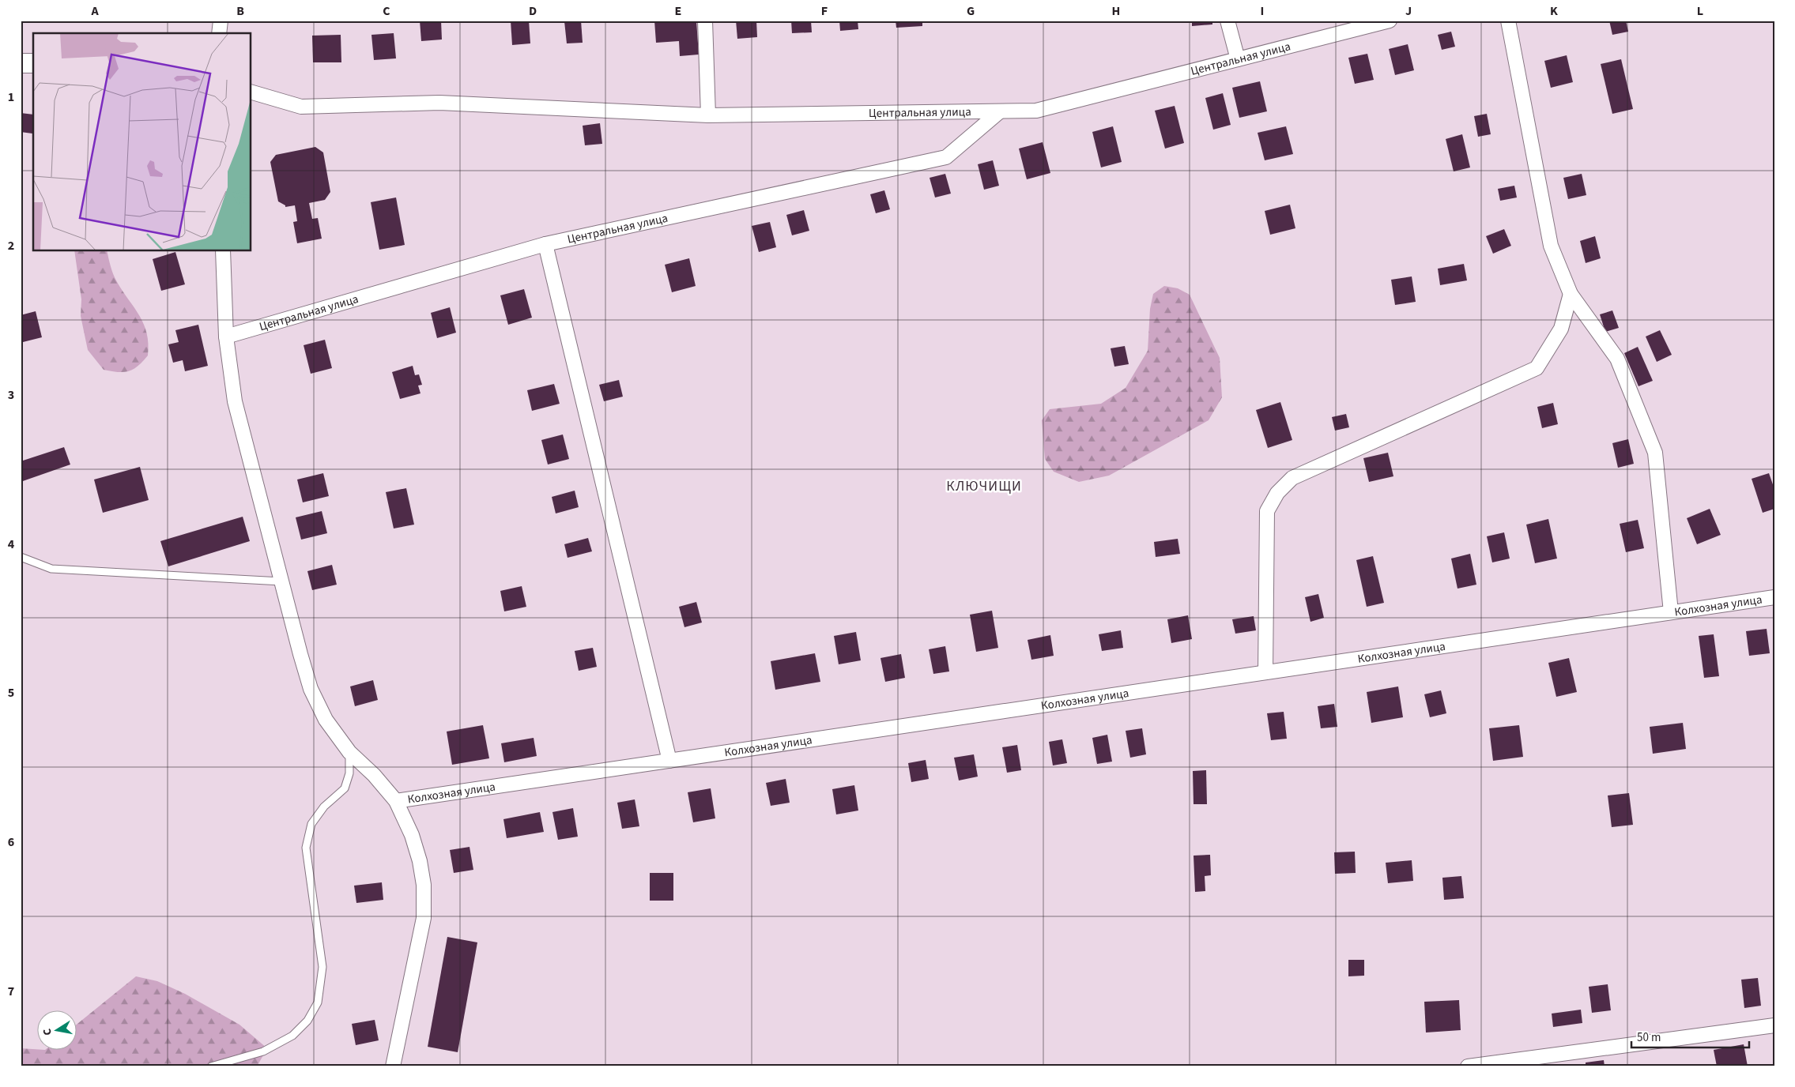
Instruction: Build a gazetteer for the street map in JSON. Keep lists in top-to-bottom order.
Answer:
{
  "streets": {
    "street": ["Центральная улица", "Колхозная улица"]
  },
  "districts": ["КЛЮЧИЩИ"],
  "scale_bar": "50 m",
  "north": "left",
  "grid": {
    "columns": [
      "A",
      "B",
      "C",
      "D",
      "E",
      "F",
      "G",
      "H",
      "I",
      "J",
      "K",
      "L"
    ],
    "rows": [
      "1",
      "2",
      "3",
      "4",
      "5",
      "6",
      "7"
    ]
  }
}
